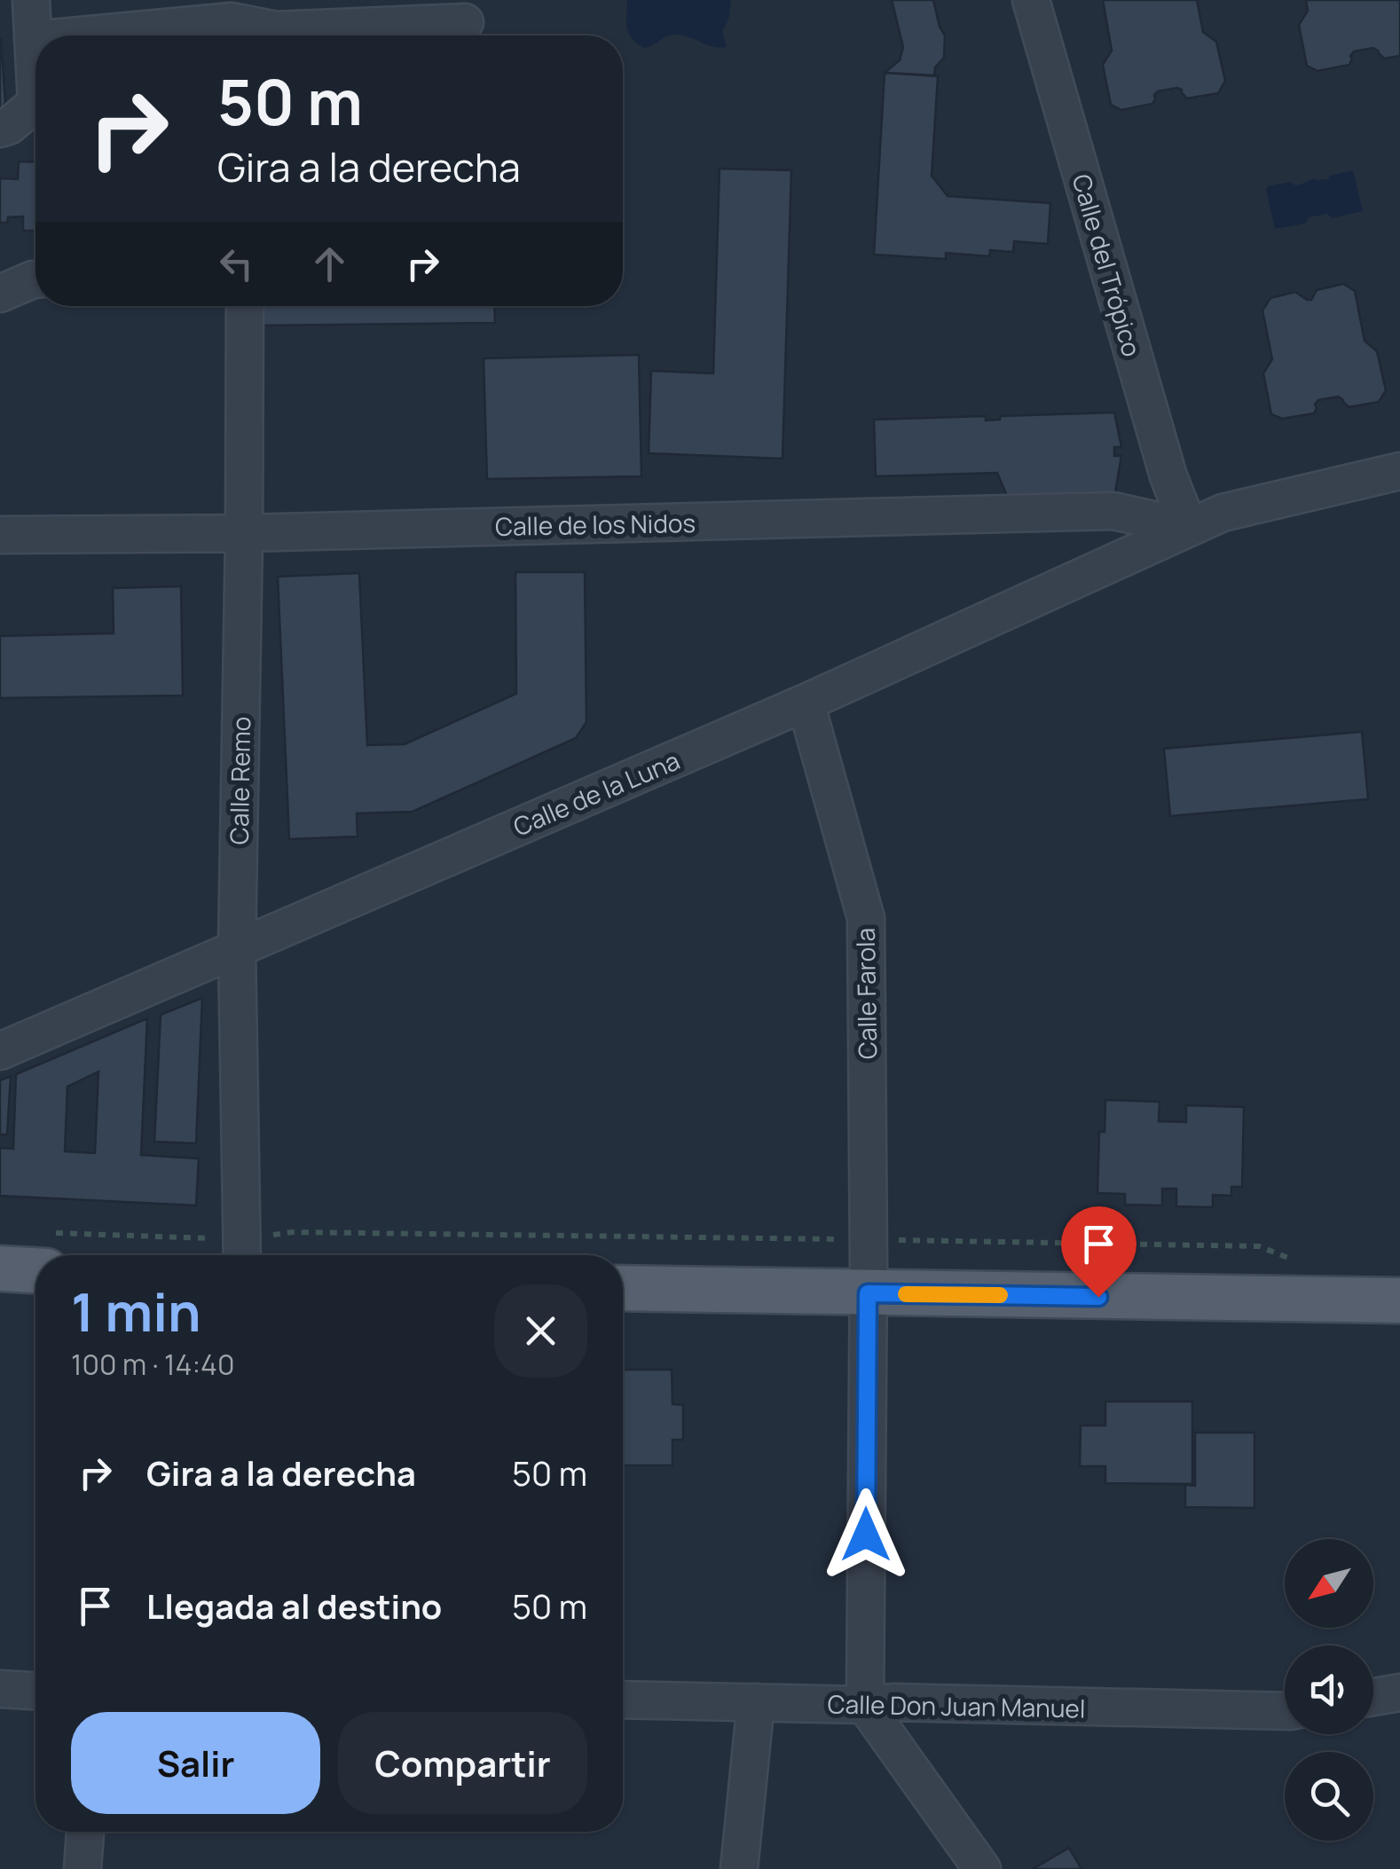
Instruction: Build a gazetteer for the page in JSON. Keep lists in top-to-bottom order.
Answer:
{
  "streets": {
    "street": [
      "Calle del Trópico",
      "Calle de los Nidos",
      "Calle Remo",
      "Calle de la Luna",
      "Calle Farola",
      "Calle Don Juan Manuel"
    ]
  },
  "crossings": [
    ["Calle del Trópico", "Calle de los Nidos"],
    ["Calle del Trópico", "Calle de la Luna"],
    ["Calle de los Nidos", "Calle Remo"],
    ["Calle de los Nidos", "Calle de la Luna"],
    ["Calle Remo", "Calle de la Luna"],
    ["Calle de la Luna", "Calle Farola"],
    ["Calle Farola", "Calle Don Juan Manuel"]
  ],
  "north": "bottom left",
  "page": {
    "turn": ["50 m", "Gira a la derecha"],
    "heading": ["1 min", "100 m · 14:40"],
    "list": [
      {
        "name": "Gira a la derecha",
        "value": "50 m"
      },
      {
        "name": "Llegada al destino",
        "value": "50 m"
      }
    ],
    "buttons": ["Salir", "Compartir"]
  }
}
